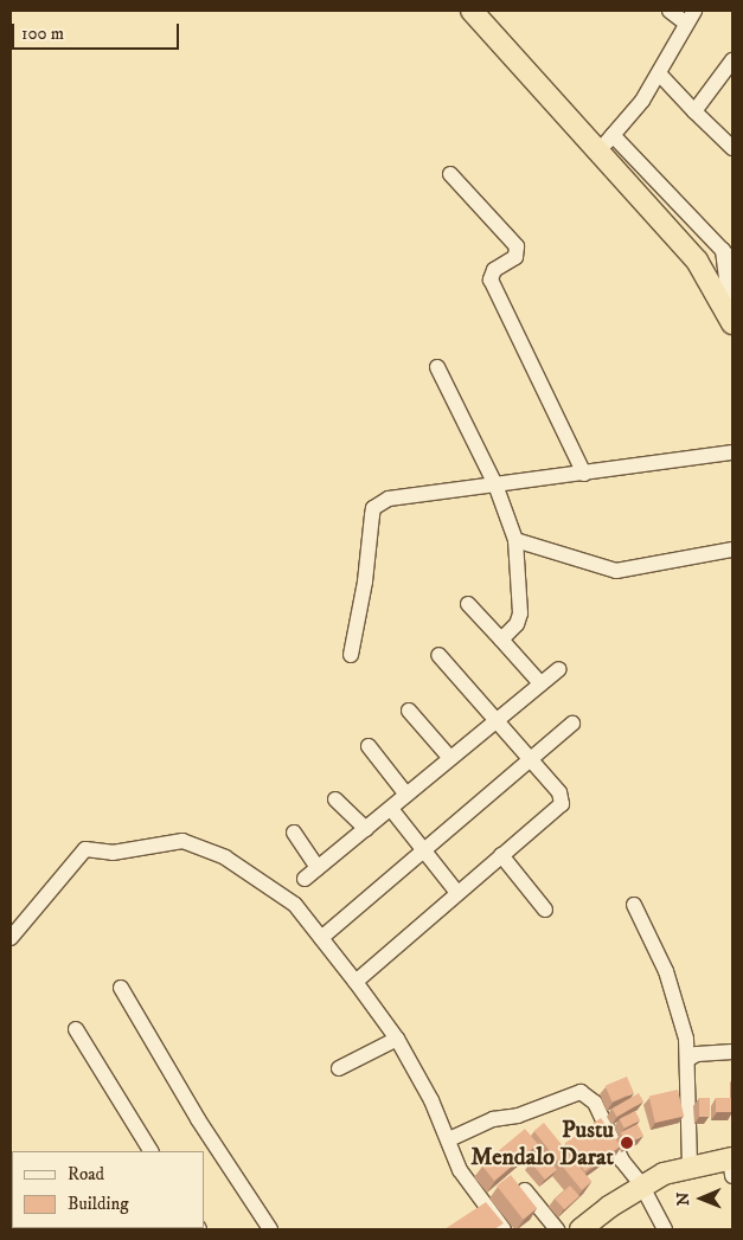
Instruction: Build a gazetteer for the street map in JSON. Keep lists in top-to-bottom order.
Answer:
{
  "places": ["Pustu Mendalo Darat"],
  "legend": ["Road", "Building"],
  "scale_bar": "100 m",
  "north": "left"
}
